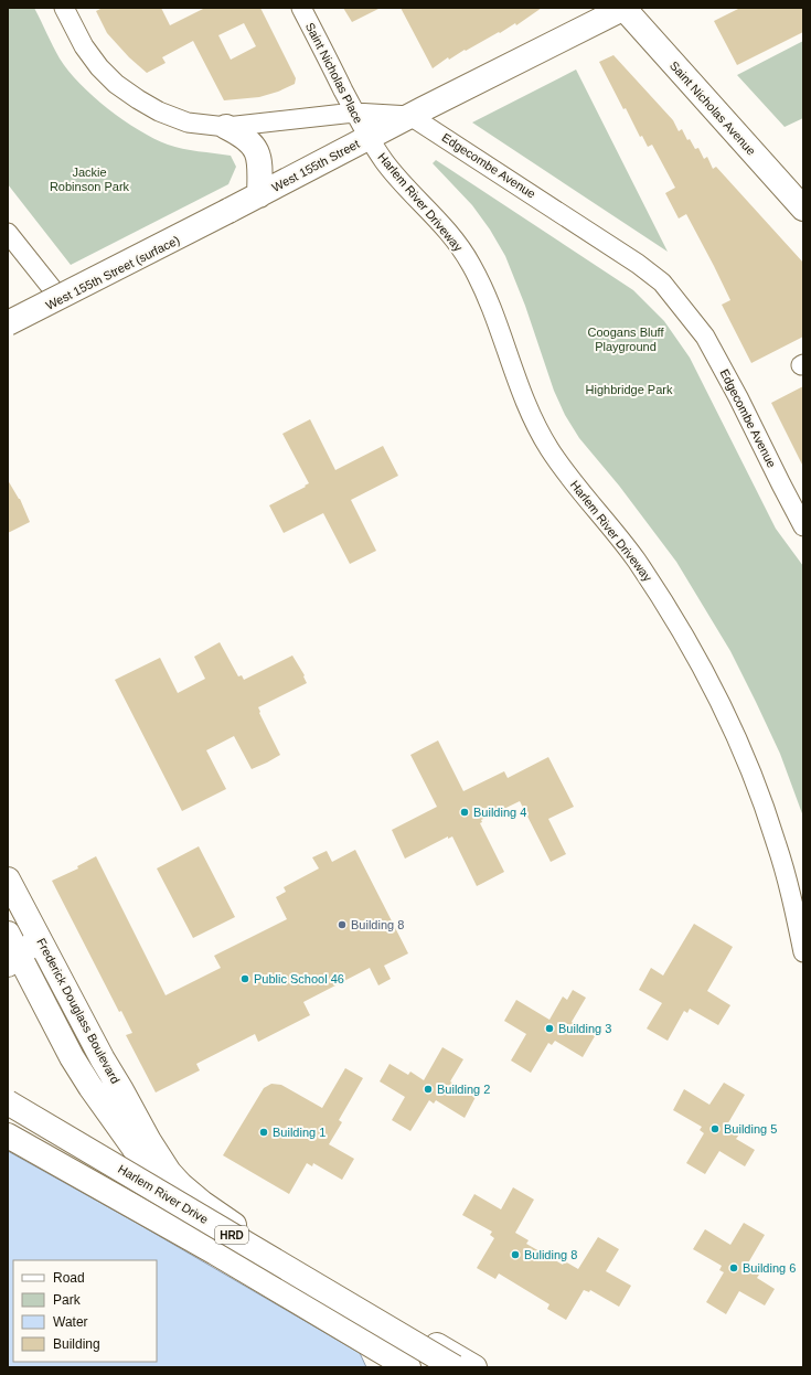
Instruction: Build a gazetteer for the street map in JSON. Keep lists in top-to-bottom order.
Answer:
{
  "streets": {
    "main road": [
      "Saint Nicholas Avenue",
      "West 155th Street",
      "Frederick Douglass Boulevard",
      "Harlem River Drive",
      "HRD"
    ],
    "street": [
      "Saint Nicholas Place",
      "Edgecombe Avenue",
      "Harlem River Driveway",
      "West 155th Street (surface)"
    ]
  },
  "crossings": [
    ["Saint Nicholas Place", "West 155th Street"],
    ["Saint Nicholas Place", "Edgecombe Avenue"],
    ["Saint Nicholas Place", "Harlem River Driveway"],
    ["Saint Nicholas Avenue", "West 155th Street"],
    ["West 155th Street", "Edgecombe Avenue"],
    ["West 155th Street", "Harlem River Driveway"],
    ["West 155th Street", "West 155th Street (surface)"],
    ["Frederick Douglass Boulevard", "Harlem River Drive"]
  ],
  "parks": ["Jackie Robinson Park", "Coogans Bluff Playground", "Highbridge Park"],
  "places": [
    "Building 4",
    "Building 8",
    "Public School 46",
    "Building 3",
    "Building 2",
    "Building 5",
    "Building 1",
    "Buliding 8",
    "Building 6"
  ],
  "legend": [
    "Road",
    "Park",
    "Water",
    "Building"
  ]
}
